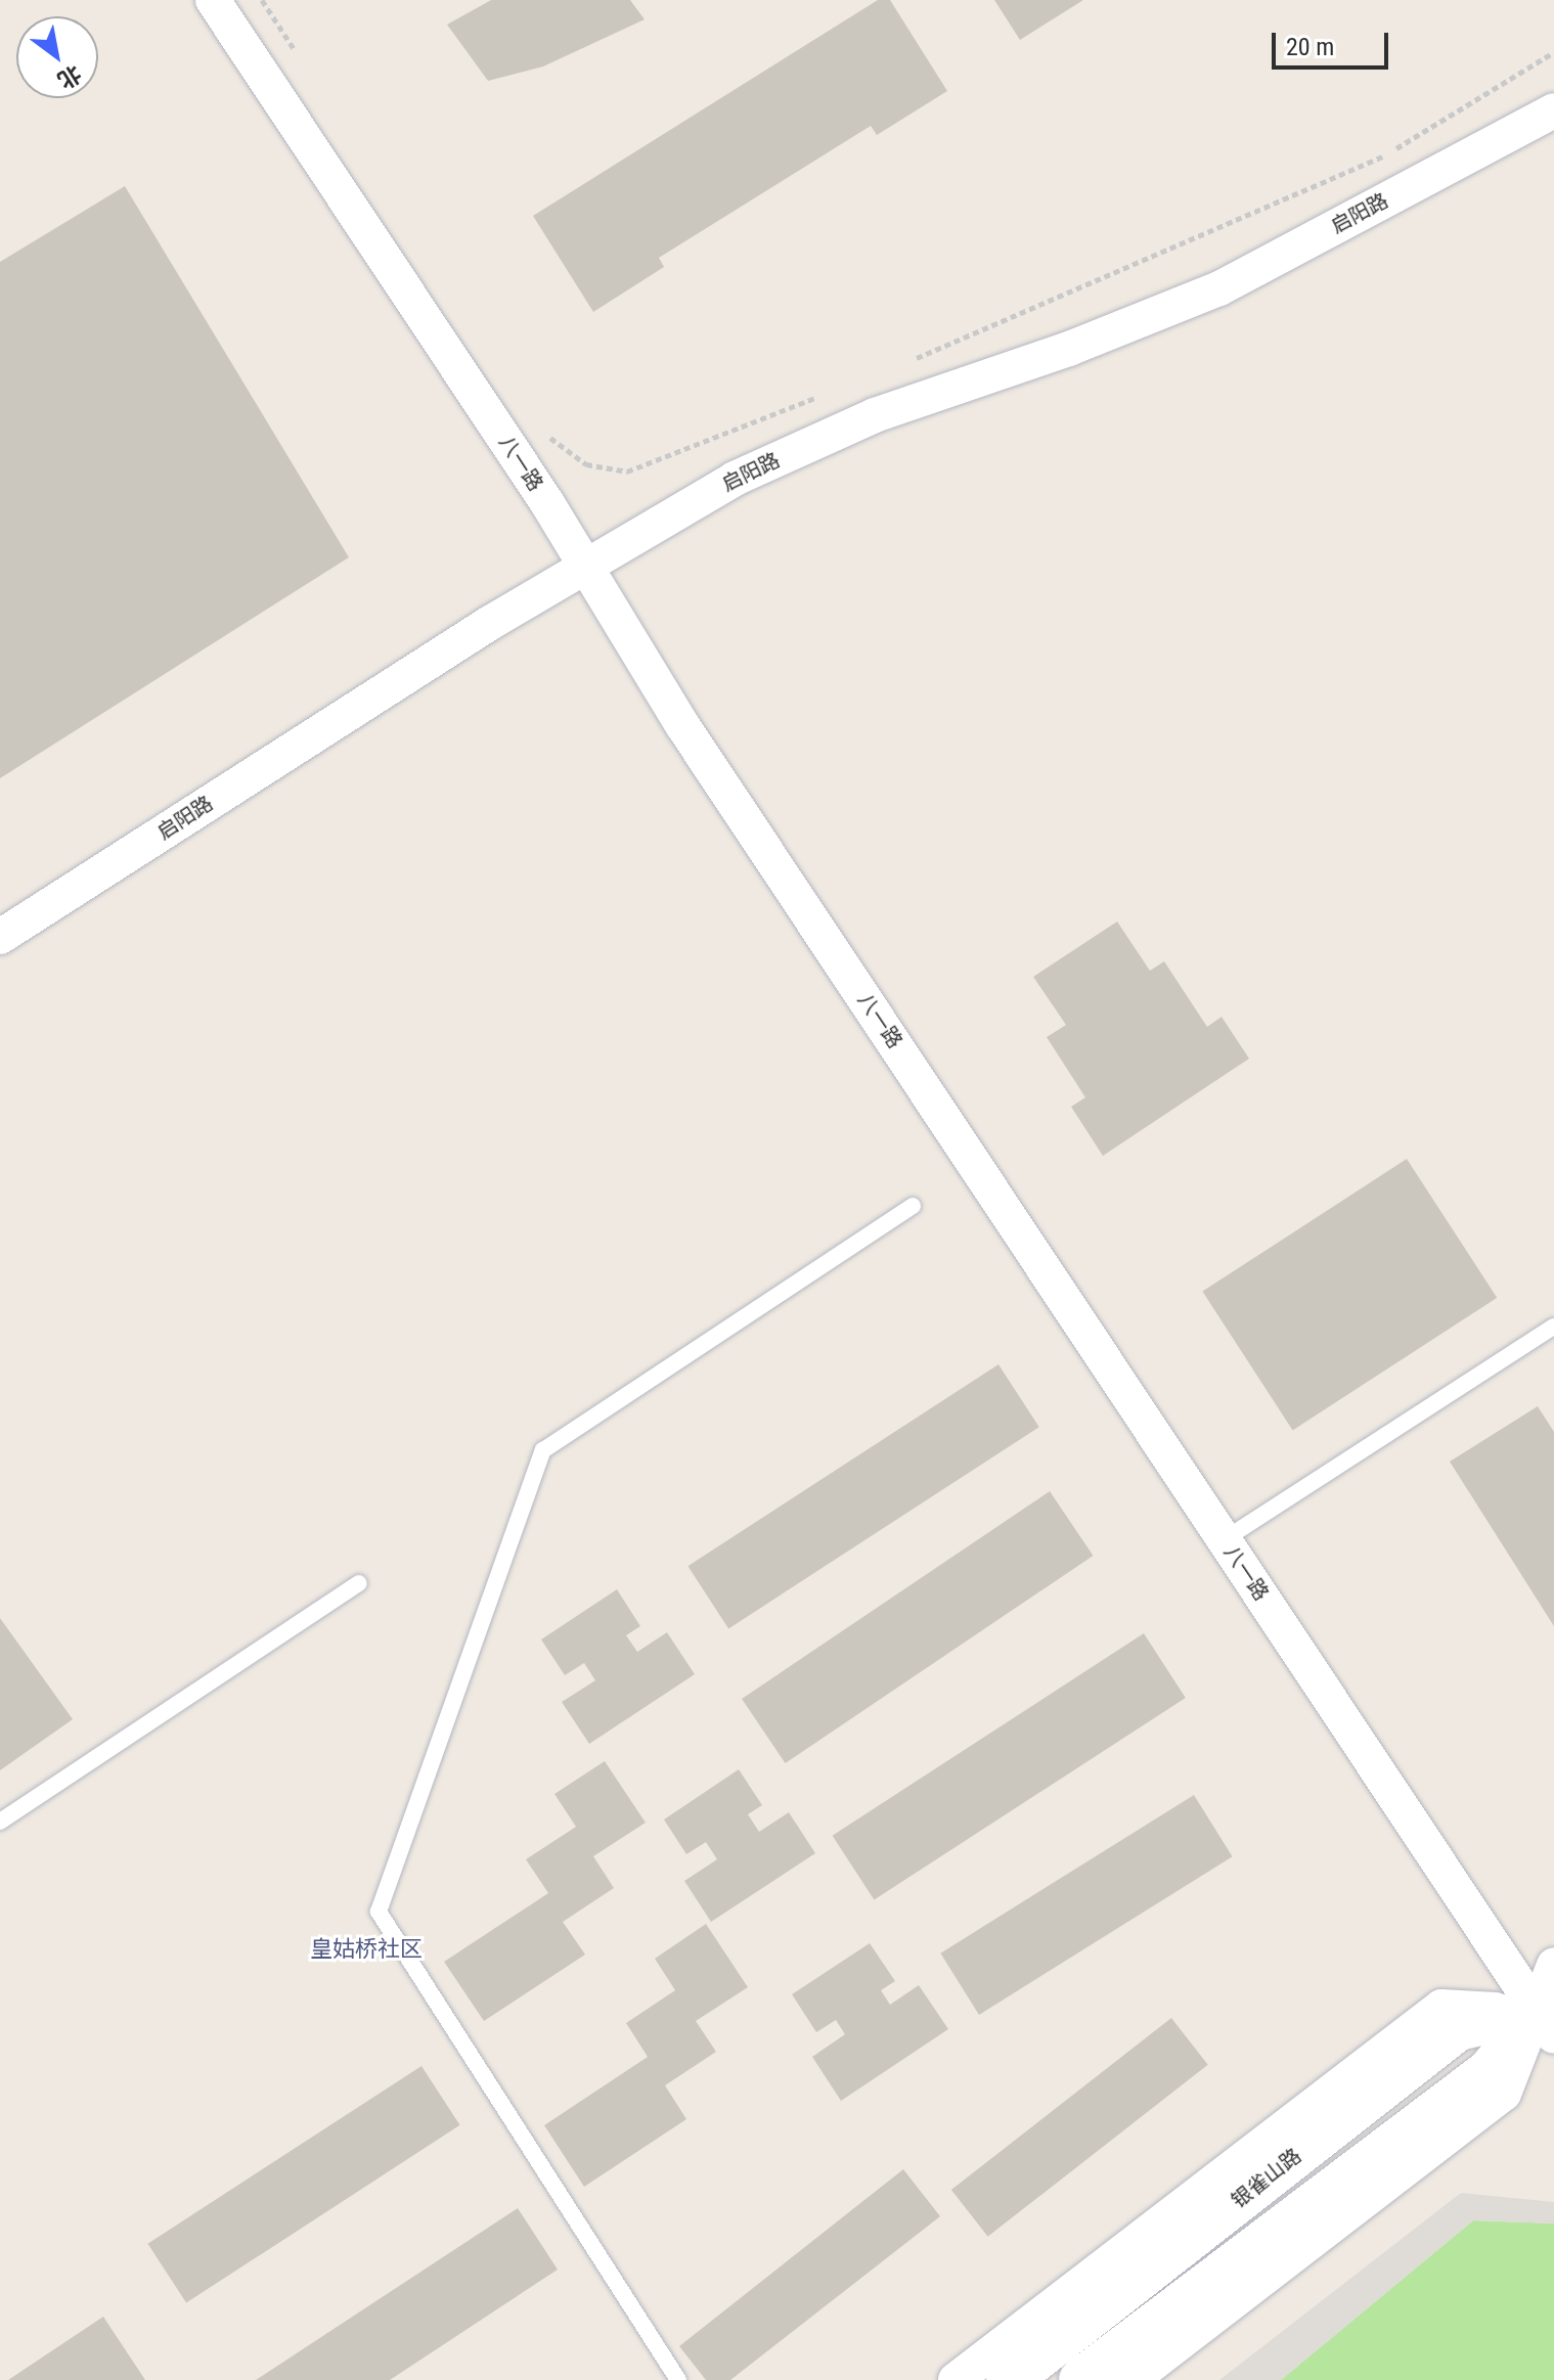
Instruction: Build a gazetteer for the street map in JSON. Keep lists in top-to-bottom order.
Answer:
{
  "streets": {
    "main road": ["银雀山路"],
    "street": ["启阳路", "八一路"]
  },
  "crossings": [
    ["启阳路", "八一路"],
    ["八一路", "银雀山路"]
  ],
  "districts": ["皇姑桥社区"],
  "scale_bar": "20 m",
  "north": "bottom right"
}
